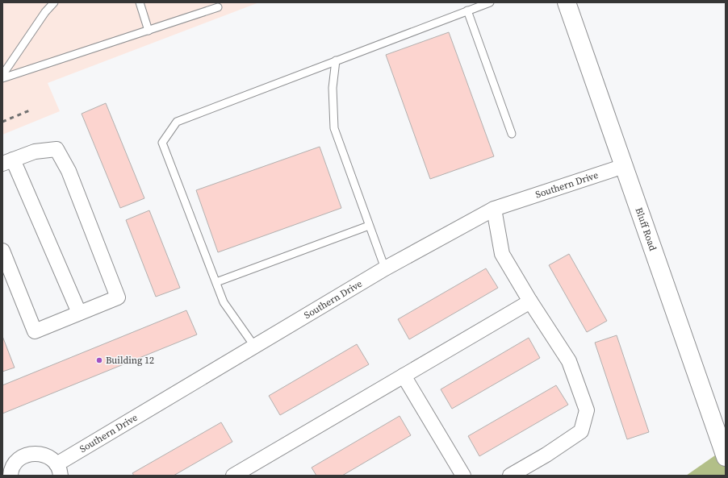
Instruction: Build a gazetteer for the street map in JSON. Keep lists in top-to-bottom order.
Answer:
{
  "streets": {
    "main road": ["Bluff Road"],
    "street": ["Southern Drive"]
  },
  "crossings": [
    ["Southern Drive", "Bluff Road"]
  ],
  "places": ["Building 12"]
}
